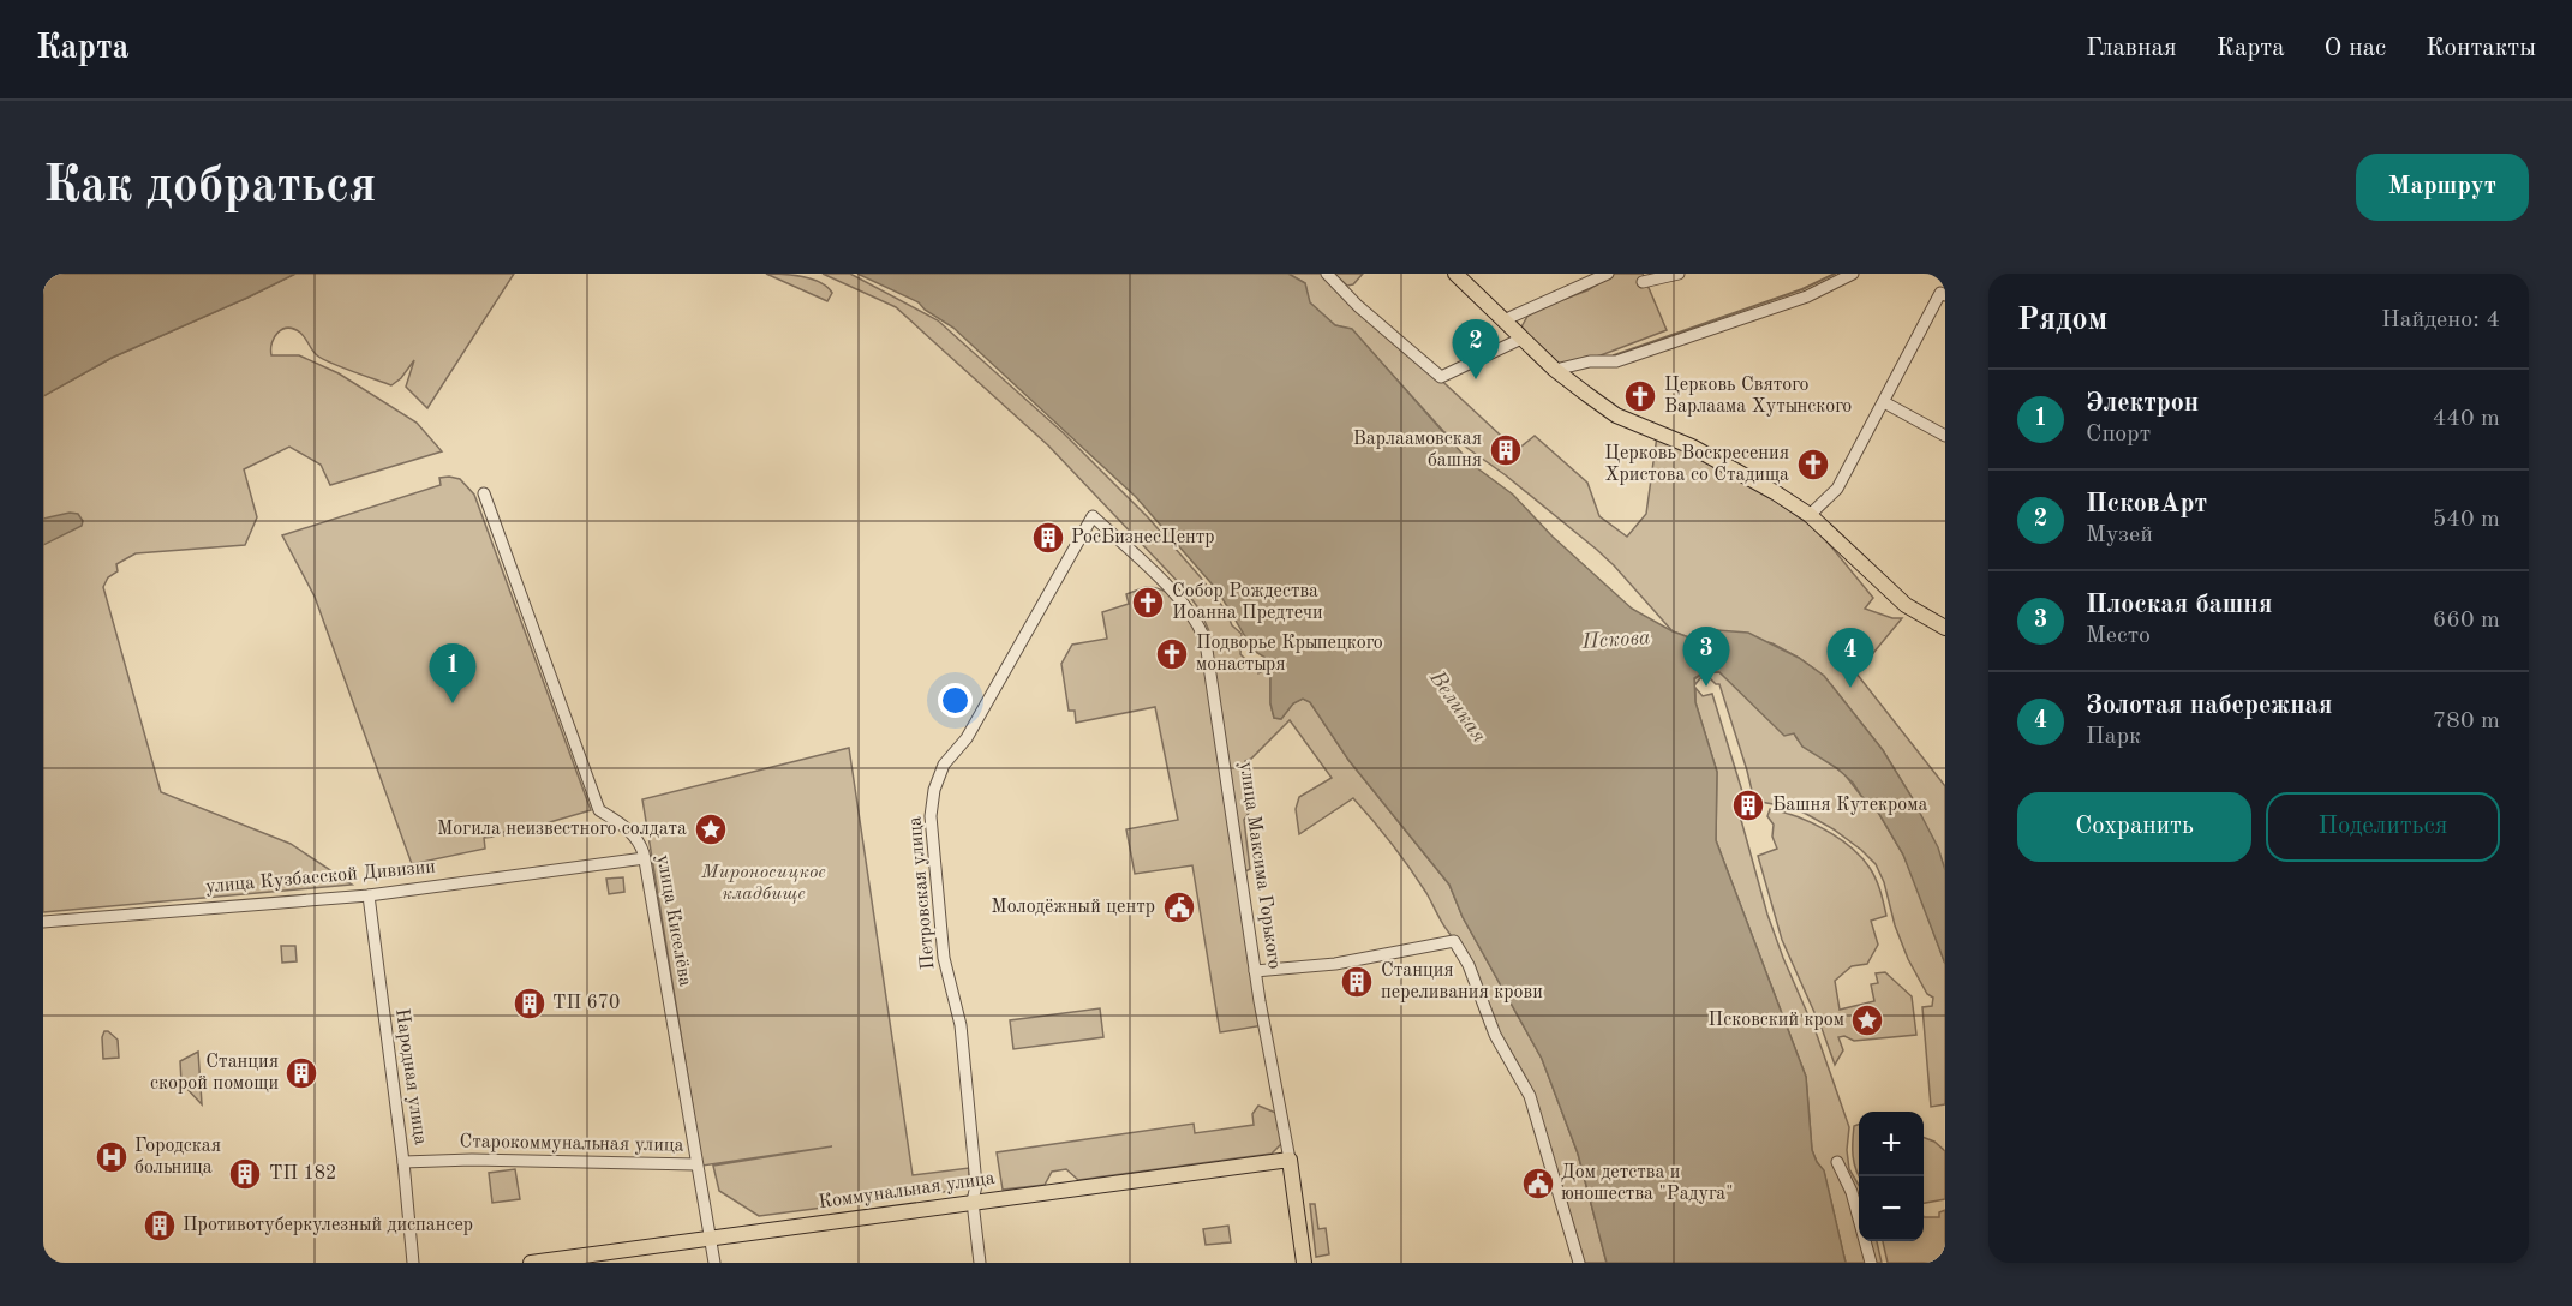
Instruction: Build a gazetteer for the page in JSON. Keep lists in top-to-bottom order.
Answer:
{
  "streets": {
    "main road": ["улица Максима Горького", "Коммунальная улица"],
    "street": [
      "улица Кузбасской Дивизии",
      "Петровская улица",
      "улица Киселёва",
      "Народная улица",
      "Старокоммунальная улица"
    ]
  },
  "crossings": [
    ["улица Максима Горького", "Петровская улица"],
    ["улица Максима Горького", "Коммунальная улица"],
    ["улица Кузбасской Дивизии", "улица Киселёва"],
    ["улица Кузбасской Дивизии", "Народная улица"],
    ["Петровская улица", "Коммунальная улица"],
    ["улица Киселёва", "Старокоммунальная улица"],
    ["улица Киселёва", "Коммунальная улица"],
    ["Народная улица", "Старокоммунальная улица"]
  ],
  "water": ["Пскова", "Великая"],
  "parks": ["Мироносицкое кладбище"],
  "places": {
    "church": [
      "Церковь Святого Варлаама Хутынского",
      "Церковь Воскресения Христова со Стадища",
      "Собор Рождества Иоанна Предтечи",
      "Подворье Крыпецкого монастыря"
    ],
    "building": [
      "Варлаамовская башня",
      "РосБизнесЦентр",
      "Башня Кутекрома",
      "Станция переливания крови",
      "ТП 670",
      "Станция скорой помощи",
      "ТП 182",
      "Противотуберкулезный диспансер"
    ],
    "place": ["Могила неизвестного солдата", "Псковский кром"],
    "public building": ["Молодёжный центр", "Дом детства и юношества \"Радуга\""],
    "hospital": ["Городская больница"]
  },
  "page": {
    "header": "Карта",
    "nav": [
      "Главная",
      "Карта",
      "О нас",
      "Контакты"
    ],
    "buttons": [
      "Маршрут",
      ["Сохранить", "Поделиться"]
    ],
    "title": "Как добраться",
    "heading": ["Рядом", "Найдено: 4"],
    "pins": [
      "2",
      "3",
      "4",
      "1"
    ],
    "list": [
      {
        "mark": "1",
        "name": "Электрон",
        "note": "Спорт",
        "value": "440 m"
      },
      {
        "mark": "2",
        "name": "ПсковАрт",
        "note": "Музей",
        "value": "540 m"
      },
      {
        "mark": "3",
        "name": "Плоская башня",
        "note": "Место",
        "value": "660 m"
      },
      {
        "mark": "4",
        "name": "Золотая набережная",
        "note": "Парк",
        "value": "780 m"
      }
    ],
    "map_buttons": ["+", "−"]
  }
}
